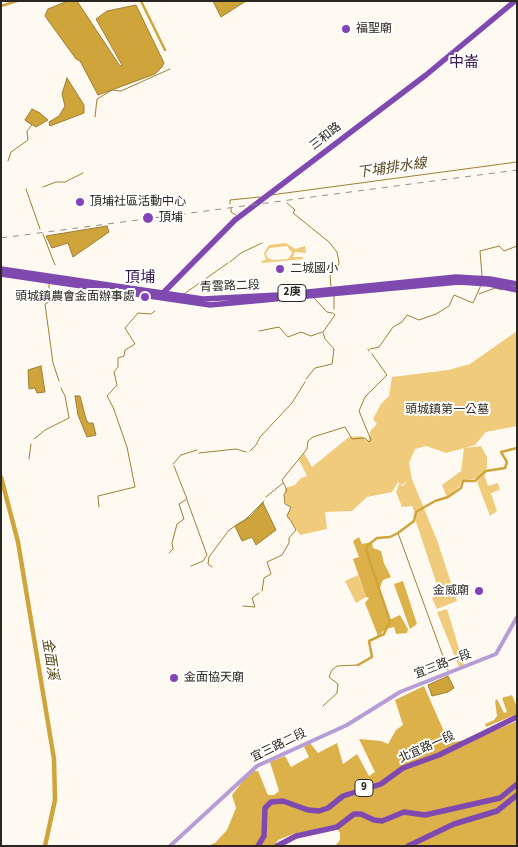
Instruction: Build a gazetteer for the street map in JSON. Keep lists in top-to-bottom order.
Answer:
{
  "streets": {
    "main road": [
      "三和路",
      "青雲路二段",
      "2庚",
      "北宜路一段",
      "9"
    ],
    "street": ["宜三路一段", "宜三路二段"]
  },
  "crossings": [
    ["三和路", "青雲路二段"],
    ["青雲路二段", "2庚"],
    ["宜三路一段", "宜三路二段"]
  ],
  "districts": ["中崙", "頂埔"],
  "water": ["下埔排水線", "金面溪"],
  "parks": ["頭城鎮第一公墓"],
  "places": [
    "福聖廟",
    "頂埔社區活動中心",
    "頂埔",
    "二城國小",
    "頭城鎮農會金面辦事處",
    "金威廟",
    "金面協天廟"
  ]
}
